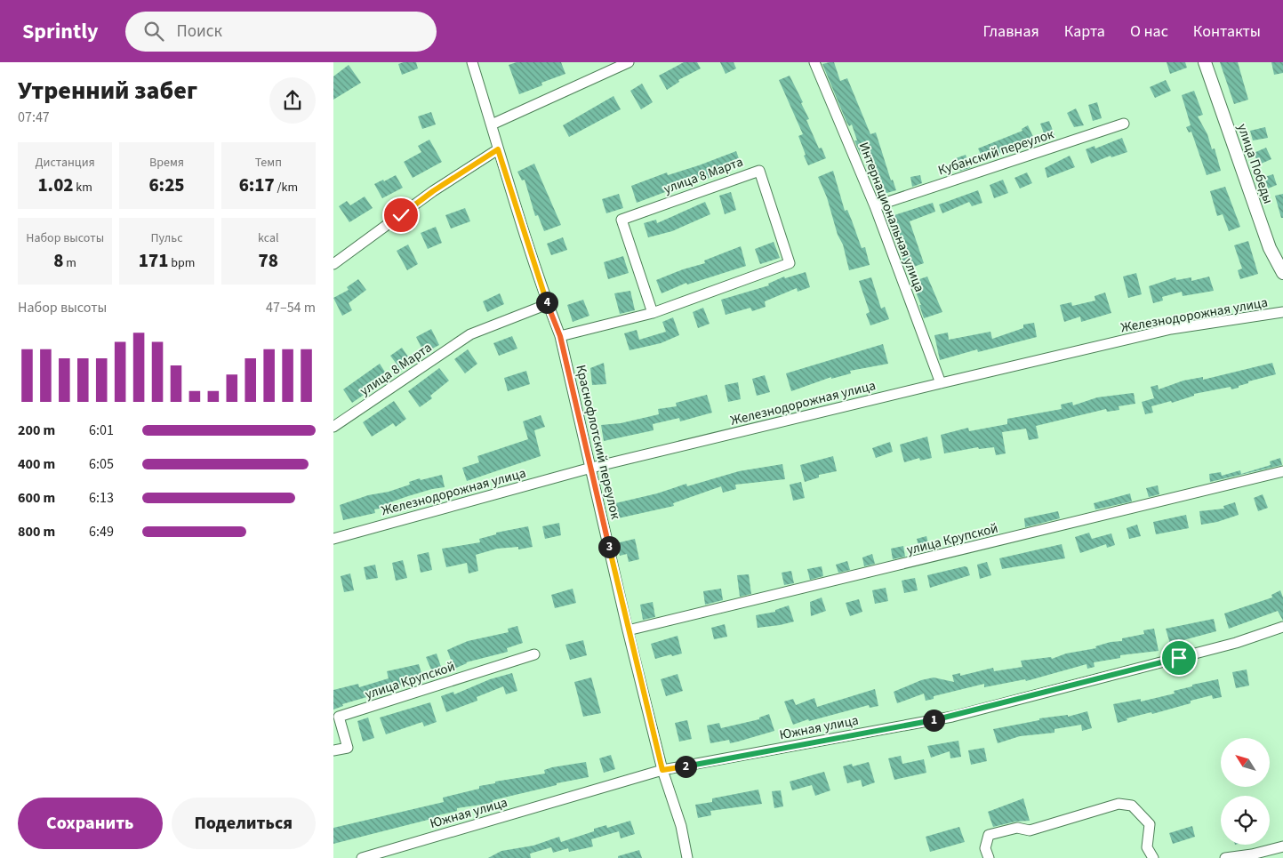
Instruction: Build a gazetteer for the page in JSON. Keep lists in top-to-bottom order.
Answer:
{
  "streets": {
    "street": [
      "Кубанский переулок",
      "улица Победы",
      "улица 8 Марта",
      "Интернациональная улица",
      "Железнодорожная улица",
      "Краснофлотский переулок",
      "улица Крупской",
      "Южная улица"
    ]
  },
  "crossings": [
    ["Кубанский переулок", "Интернациональная улица"],
    ["улица 8 Марта", "Краснофлотский переулок"],
    ["Интернациональная улица", "Железнодорожная улица"],
    ["Железнодорожная улица", "Краснофлотский переулок"],
    ["Краснофлотский переулок", "улица Крупской"],
    ["Краснофлотский переулок", "Южная улица"]
  ],
  "north": "top left",
  "page": {
    "header": "Sprintly",
    "search": "Поиск",
    "nav": [
      "Главная",
      "Карта",
      "О нас",
      "Контакты"
    ],
    "heading": ["Утренний забег", "07:47"],
    "stats": [
      ["Дистанция", "1.02 km"],
      ["Время", "6:25"],
      ["Темп", "6:17 /km"],
      ["Набор высоты", "8 m"],
      ["Пульс", "171 bpm"],
      ["kcal", "78"]
    ],
    "chart": ["Набор высоты", "47–54 m"],
    "pins": [
      "4",
      "3",
      "1",
      "2"
    ],
    "list": [
      {
        "name": "200 m",
        "note": "6:01"
      },
      {
        "name": "400 m",
        "note": "6:05"
      },
      {
        "name": "600 m",
        "note": "6:13"
      },
      {
        "name": "800 m",
        "note": "6:49"
      }
    ],
    "buttons": ["Сохранить", "Поделиться"]
  }
}
